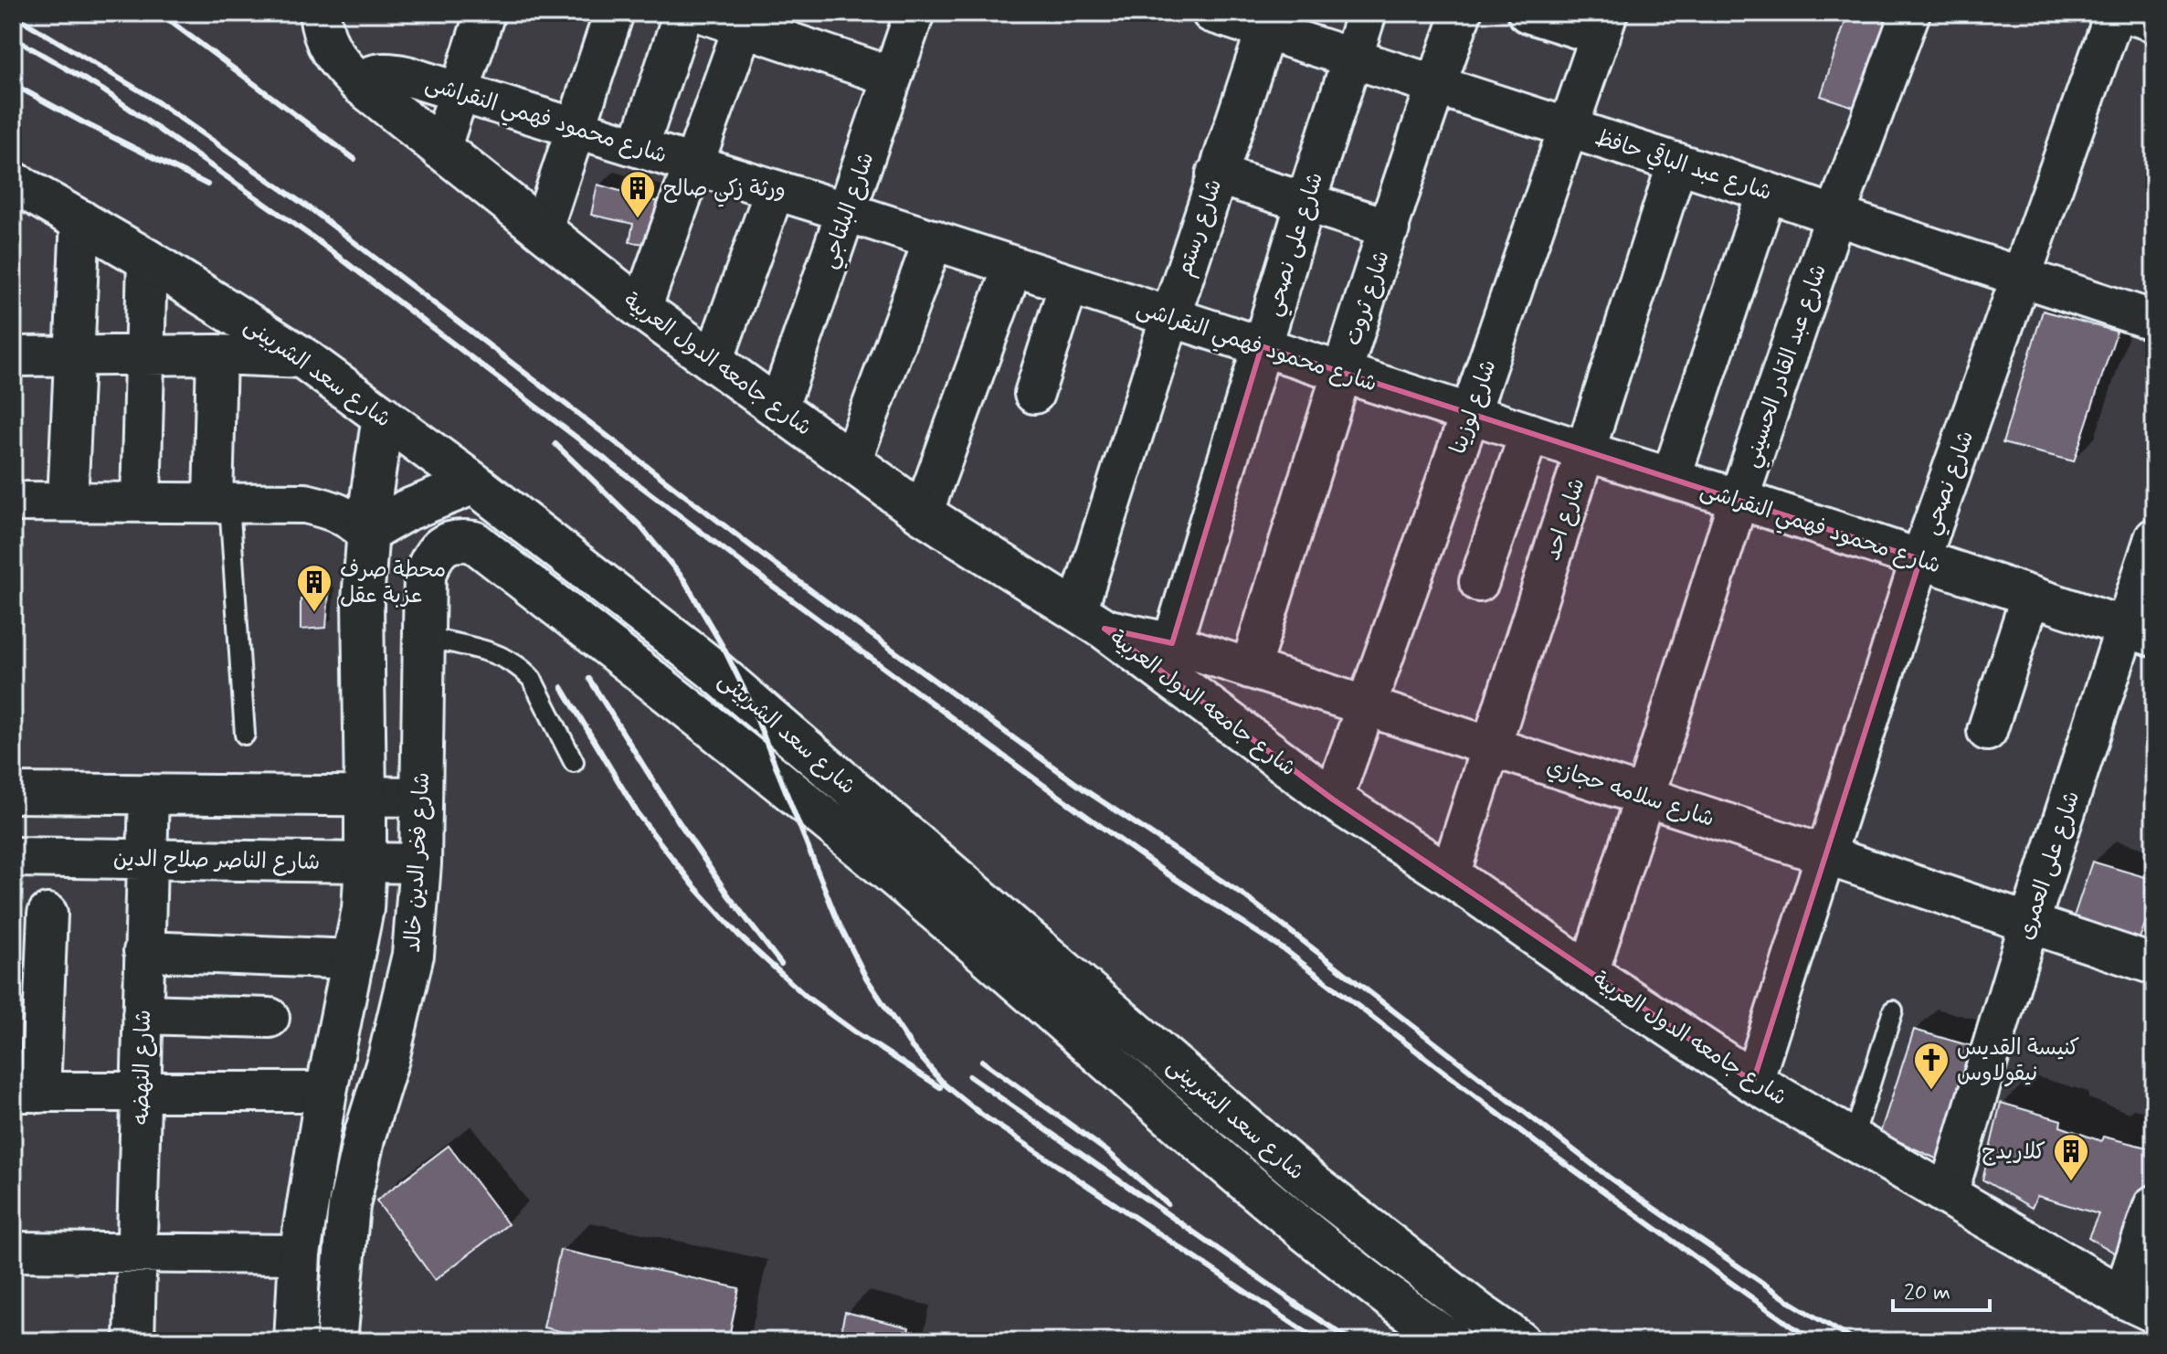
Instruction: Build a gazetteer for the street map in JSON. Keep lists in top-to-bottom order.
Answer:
{
  "streets": {
    "main road": ["شارع جامعه الدول العربية", "شارع سعد الشربينى", "شارع فخر الدين خالد"],
    "street": [
      "شارع محمود فهمي النقراشى",
      "شارع عبد الباقي حافظ",
      "شارع البلتاجي",
      "شارع رستم",
      "شارع على نصحي",
      "شارع ثروت",
      "شارع عبد القادر الحسيني",
      "شارع لوزينا",
      "شارع نصحي",
      "شارع احد",
      "شارع سلامه حجازي",
      "شارع الناصر صلاح الدين",
      "شارع على العمرى",
      "شارع النهضه"
    ]
  },
  "crossings": [
    ["شارع محمود فهمي النقراشى", "شارع البلتاجي"],
    ["شارع محمود فهمي النقراشى", "شارع رستم"],
    ["شارع محمود فهمي النقراشى", "شارع على نصحي"],
    ["شارع محمود فهمي النقراشى", "شارع ثروت"],
    ["شارع محمود فهمي النقراشى", "شارع جامعه الدول العربية"],
    ["شارع محمود فهمي النقراشى", "شارع عبد القادر الحسيني"],
    ["شارع محمود فهمي النقراشى", "شارع لوزينا"],
    ["شارع محمود فهمي النقراشى", "شارع نصحي"],
    ["شارع محمود فهمي النقراشى", "شارع احد"],
    ["شارع محمود فهمي النقراشى", "شارع على العمرى"],
    ["شارع عبد الباقي حافظ", "شارع رستم"],
    ["شارع عبد الباقي حافظ", "شارع على نصحي"],
    ["شارع عبد الباقي حافظ", "شارع ثروت"],
    ["شارع عبد الباقي حافظ", "شارع عبد القادر الحسيني"],
    ["شارع عبد الباقي حافظ", "شارع لوزينا"],
    ["شارع عبد الباقي حافظ", "شارع نصحي"],
    ["شارع عبد الباقي حافظ", "شارع احد"],
    ["شارع البلتاجي", "شارع جامعه الدول العربية"],
    ["شارع رستم", "شارع جامعه الدول العربية"],
    ["شارع رستم", "شارع سلامه حجازي"],
    ["شارع على نصحي", "شارع سلامه حجازي"],
    ["شارع ثروت", "شارع سلامه حجازي"],
    ["شارع جامعه الدول العربية", "شارع عبد القادر الحسيني"],
    ["شارع جامعه الدول العربية", "شارع لوزينا"],
    ["شارع جامعه الدول العربية", "شارع نصحي"],
    ["شارع جامعه الدول العربية", "شارع احد"],
    ["شارع جامعه الدول العربية", "شارع سلامه حجازي"],
    ["شارع جامعه الدول العربية", "شارع على العمرى"],
    ["شارع عبد القادر الحسيني", "شارع سلامه حجازي"],
    ["شارع سعد الشربينى", "شارع فخر الدين خالد"],
    ["شارع لوزينا", "شارع سلامه حجازي"],
    ["شارع نصحي", "شارع سلامه حجازي"],
    ["شارع احد", "شارع سلامه حجازي"],
    ["شارع سلامه حجازي", "شارع على العمرى"],
    ["شارع الناصر صلاح الدين", "شارع فخر الدين خالد"],
    ["شارع الناصر صلاح الدين", "شارع النهضه"]
  ],
  "places": {
    "building": ["ورثة زكي صالح", "محطة صرف عزبة عقل", "كلاريدج"],
    "church": ["كنيسة القديس نيقولاوس"]
  },
  "scale_bar": "20 m"
}
